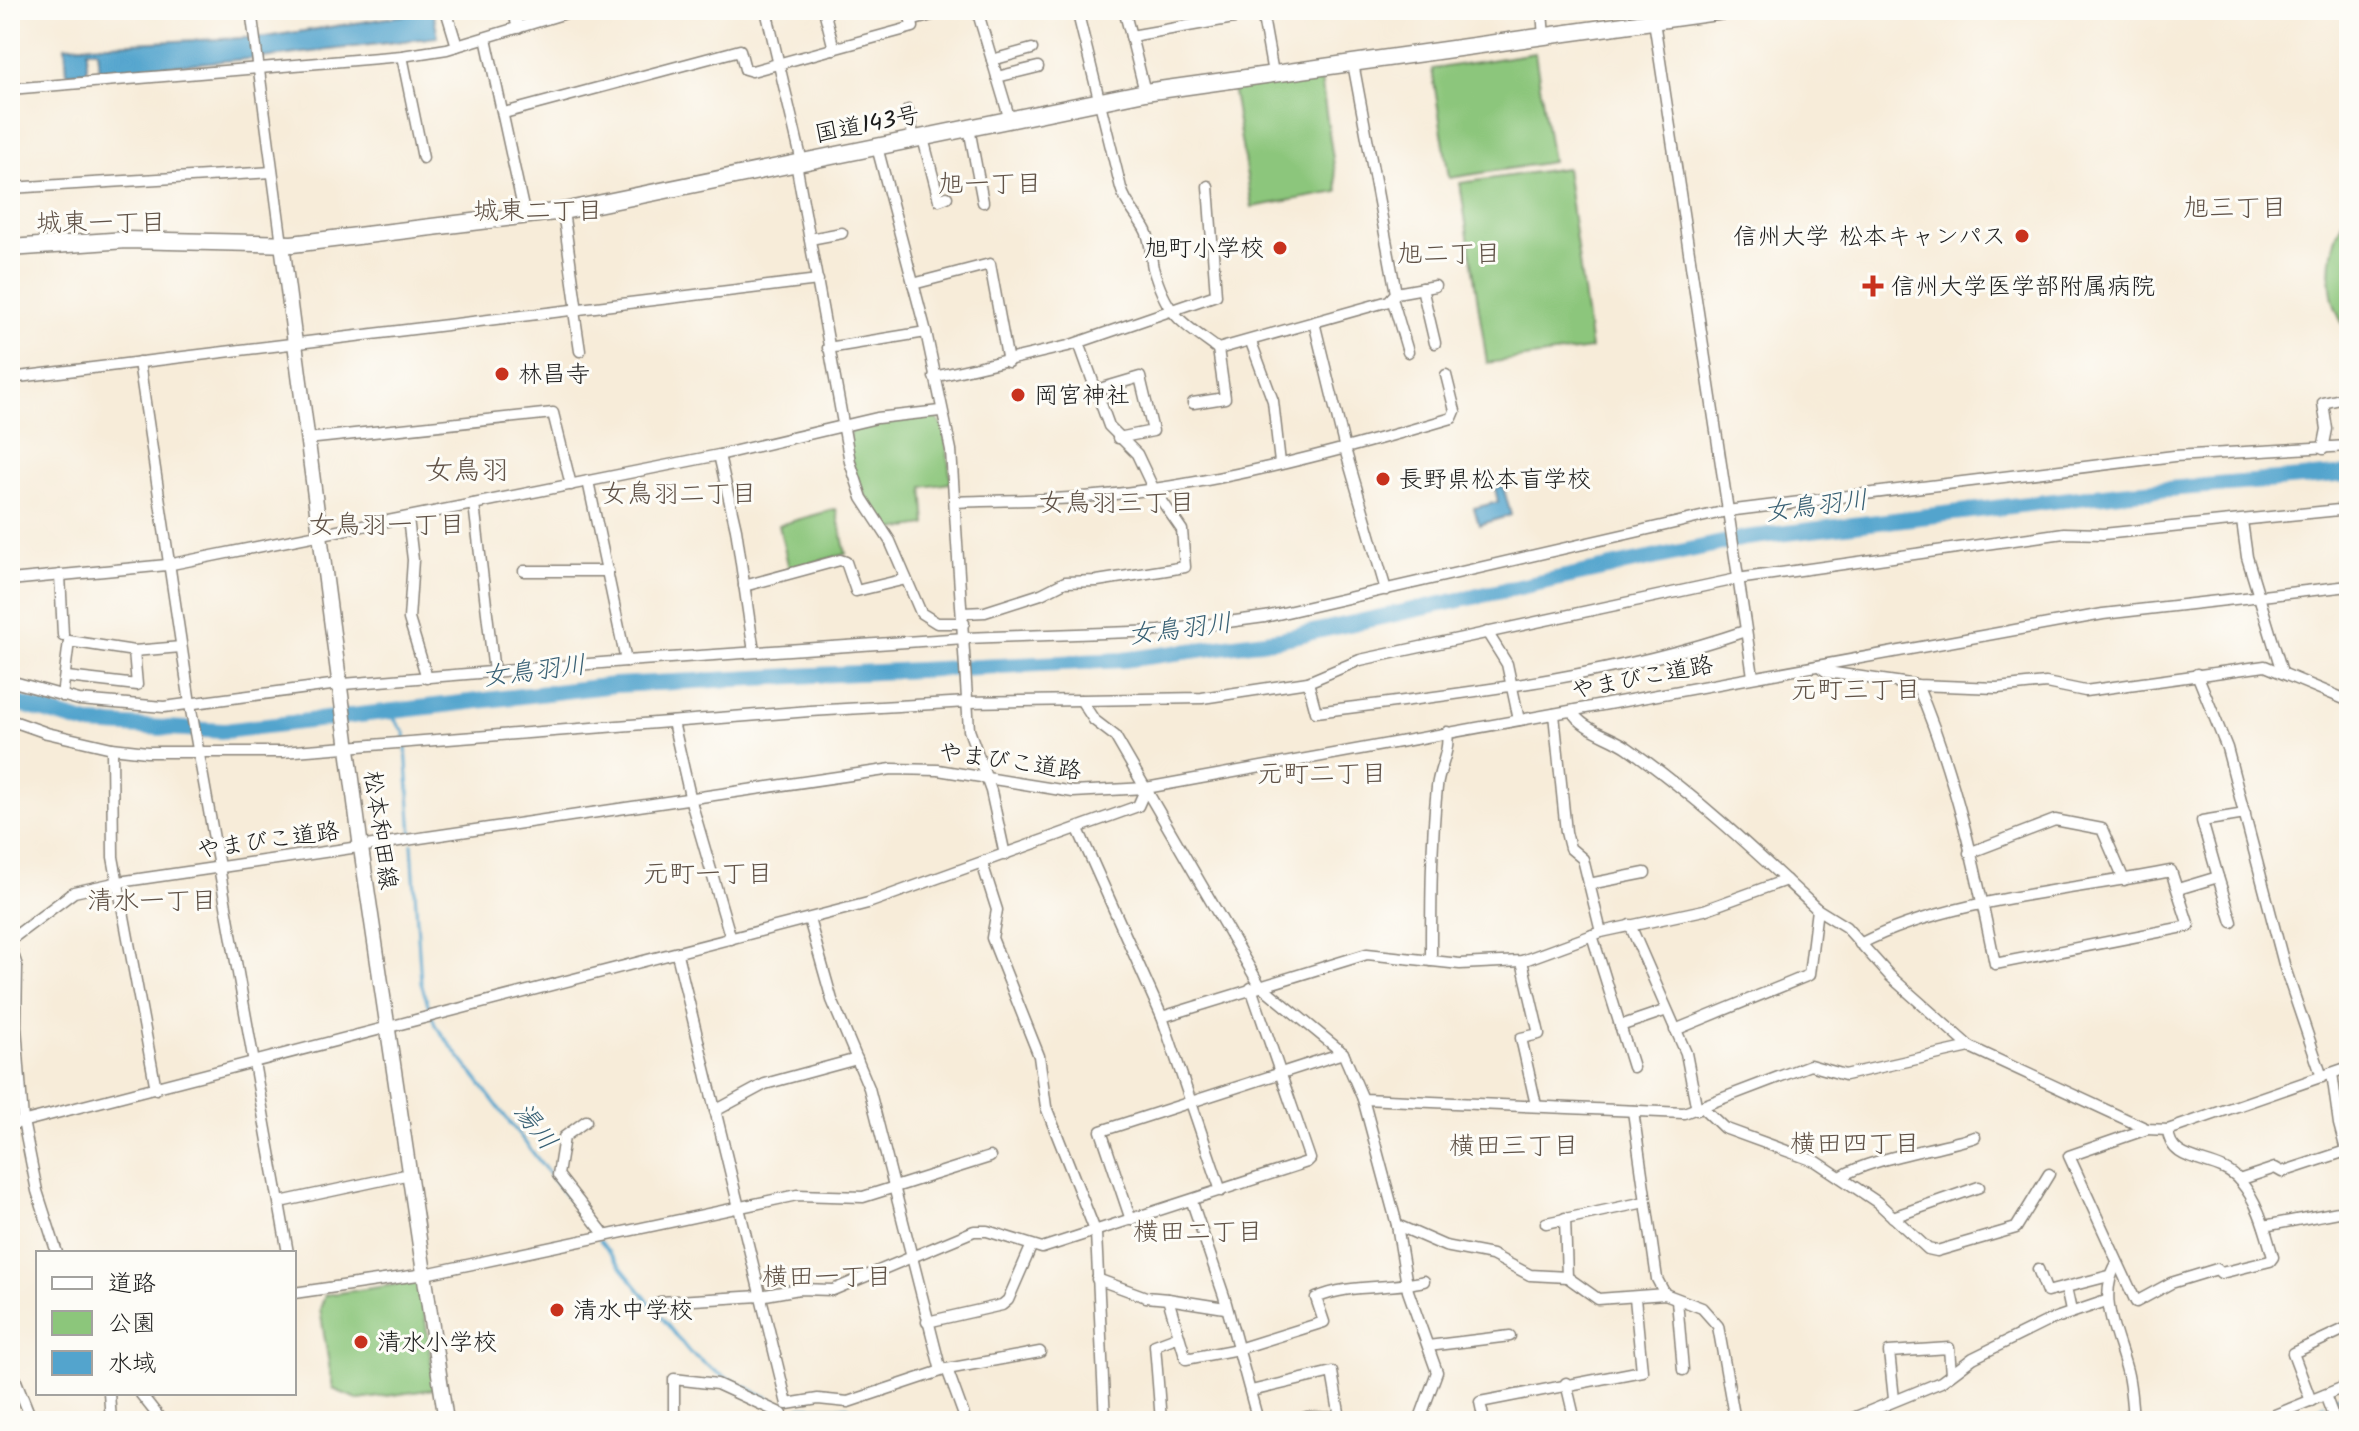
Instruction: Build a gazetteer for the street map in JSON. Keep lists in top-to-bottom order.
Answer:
{
  "streets": {
    "highway": ["国道143号"],
    "main road": ["松本和田線"],
    "street": ["やまびこ道路"]
  },
  "crossings": [
    ["国道143号", "松本和田線"],
    ["やまびこ道路", "松本和田線"]
  ],
  "districts": [
    "旭一丁目",
    "旭三丁目",
    "城東二丁目",
    "城東一丁目",
    "旭二丁目",
    "女鳥羽",
    "女鳥羽二丁目",
    "女鳥羽三丁目",
    "女鳥羽一丁目",
    "元町三丁目",
    "元町二丁目",
    "元町一丁目",
    "清水一丁目",
    "横田四丁目",
    "横田三丁目",
    "横田二丁目",
    "横田一丁目"
  ],
  "water": ["女鳥羽川", "湯川"],
  "places": {
    "other": [
      "信州大学 松本キャンパス",
      "旭町小学校",
      "林昌寺",
      "岡宮神社",
      "長野県松本盲学校",
      "清水中学校",
      "清水小学校"
    ],
    "health": ["信州大学医学部附属病院"]
  },
  "legend": ["道路", "公園", "水域"]
}
